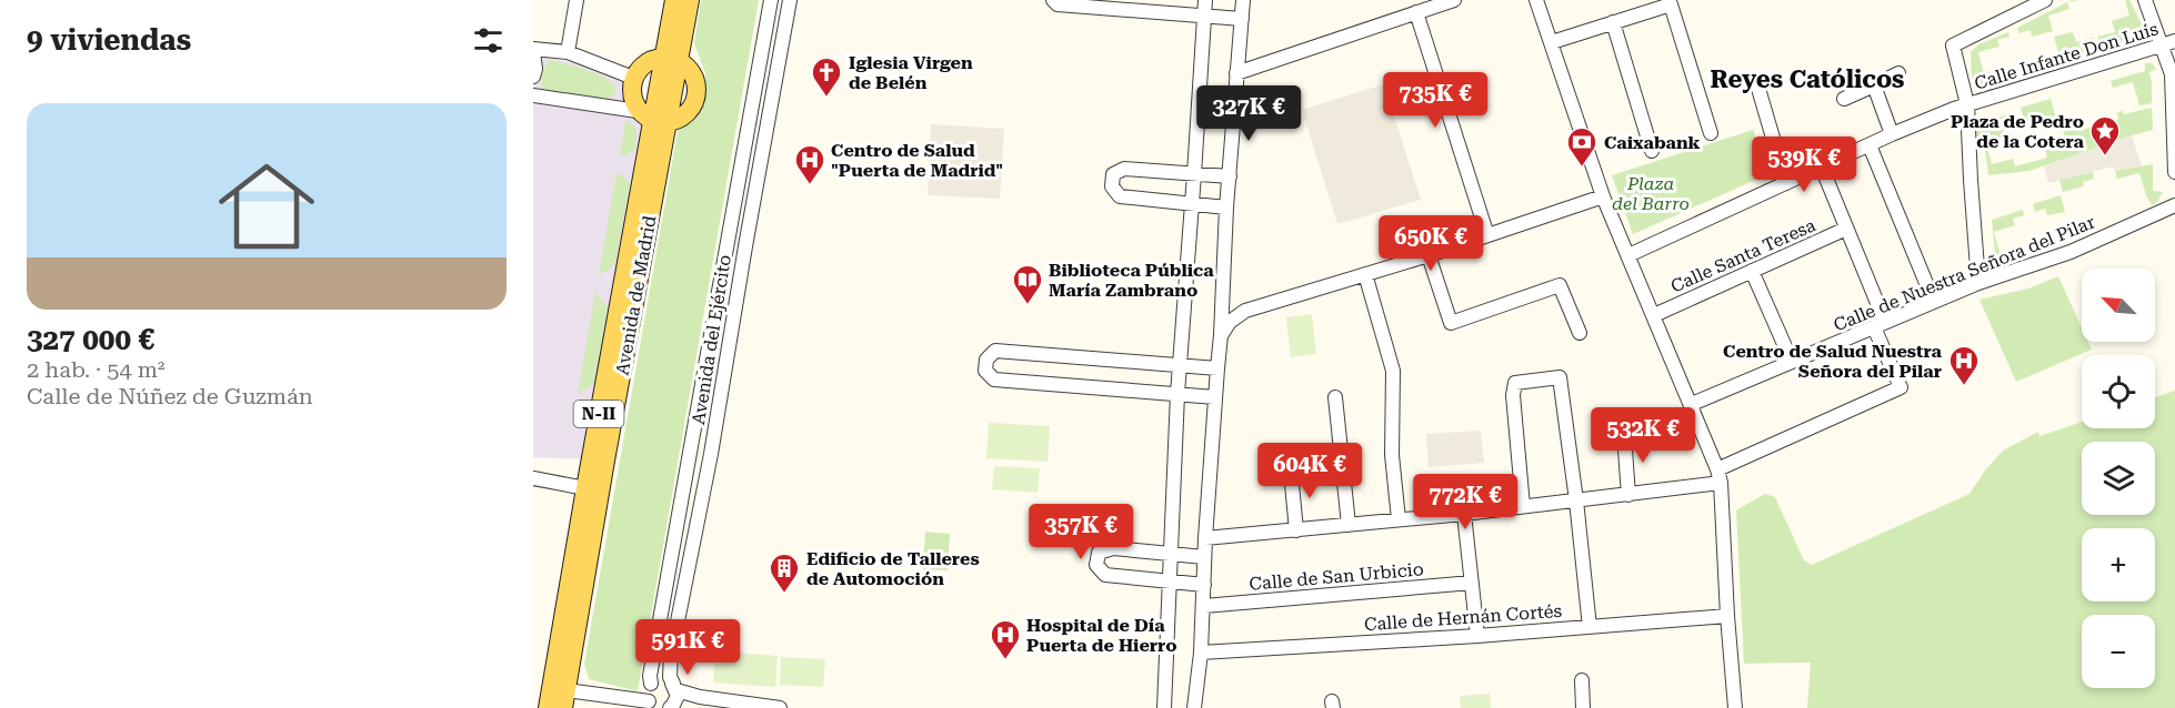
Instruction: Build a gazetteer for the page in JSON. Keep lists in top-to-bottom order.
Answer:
{
  "streets": {
    "main road": ["Avenida de Madrid", "N-II"],
    "street": [
      "Calle Infante Don Luis",
      "Calle Santa Teresa",
      "Calle de Nuestra Señora del Pilar",
      "Avenida del Ejército",
      "Calle de San Urbicio",
      "Calle de Hernán Cortés"
    ]
  },
  "districts": ["Reyes Católicos"],
  "parks": ["Plaza del Barro"],
  "places": {
    "church": ["Iglesia Virgen de Belén"],
    "place": ["Plaza de Pedro de la Cotera"],
    "bank": ["Caixabank"],
    "hospital": ["Centro de Salud \"Puerta de Madrid\"", "Centro de Salud Nuestra Señora del Pilar", "Hospital de Día Puerta de Hierro"],
    "library": ["Biblioteca Pública María Zambrano"],
    "building": ["Edificio de Talleres de Automoción"]
  },
  "north": "top left",
  "page": {
    "heading": "9 viviendas",
    "price": [
      "735K €",
      "327K €",
      "539K €",
      "650K €",
      "532K €",
      "604K €",
      "772K €",
      "357K €",
      "591K €"
    ],
    "list": [
      {
        "name": "327 000 €",
        "note": "2 hab. · 54 m² · Calle de Núñez de Guzmán"
      }
    ],
    "map_buttons": ["+", "−"]
  }
}
